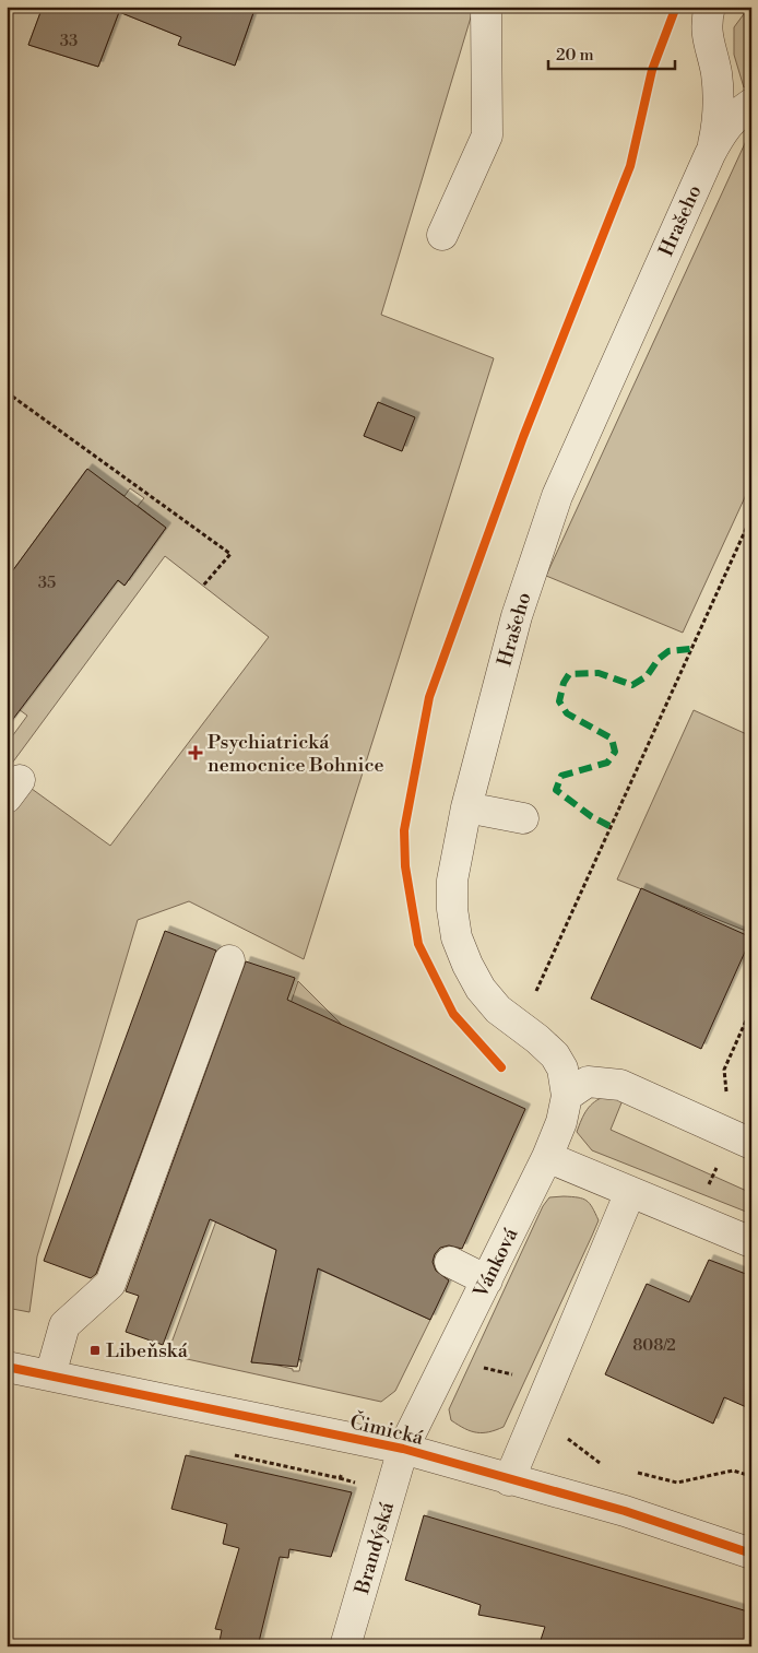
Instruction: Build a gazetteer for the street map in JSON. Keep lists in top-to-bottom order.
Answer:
{
  "streets": {
    "street": [
      "Hrašeho",
      "Vánková",
      "Čimická",
      "Brandýská"
    ]
  },
  "crossings": [
    ["Hrašeho", "Vánková"],
    ["Vánková", "Čimická"],
    ["Vánková", "Brandýská"],
    ["Čimická", "Brandýská"]
  ],
  "places": {
    "health": ["Psychiatrická nemocnice Bohnice"],
    "transit": ["Libeňská"]
  },
  "house_numbers": ["33", "35", "808/2"],
  "scale_bar": "20 m"
}
